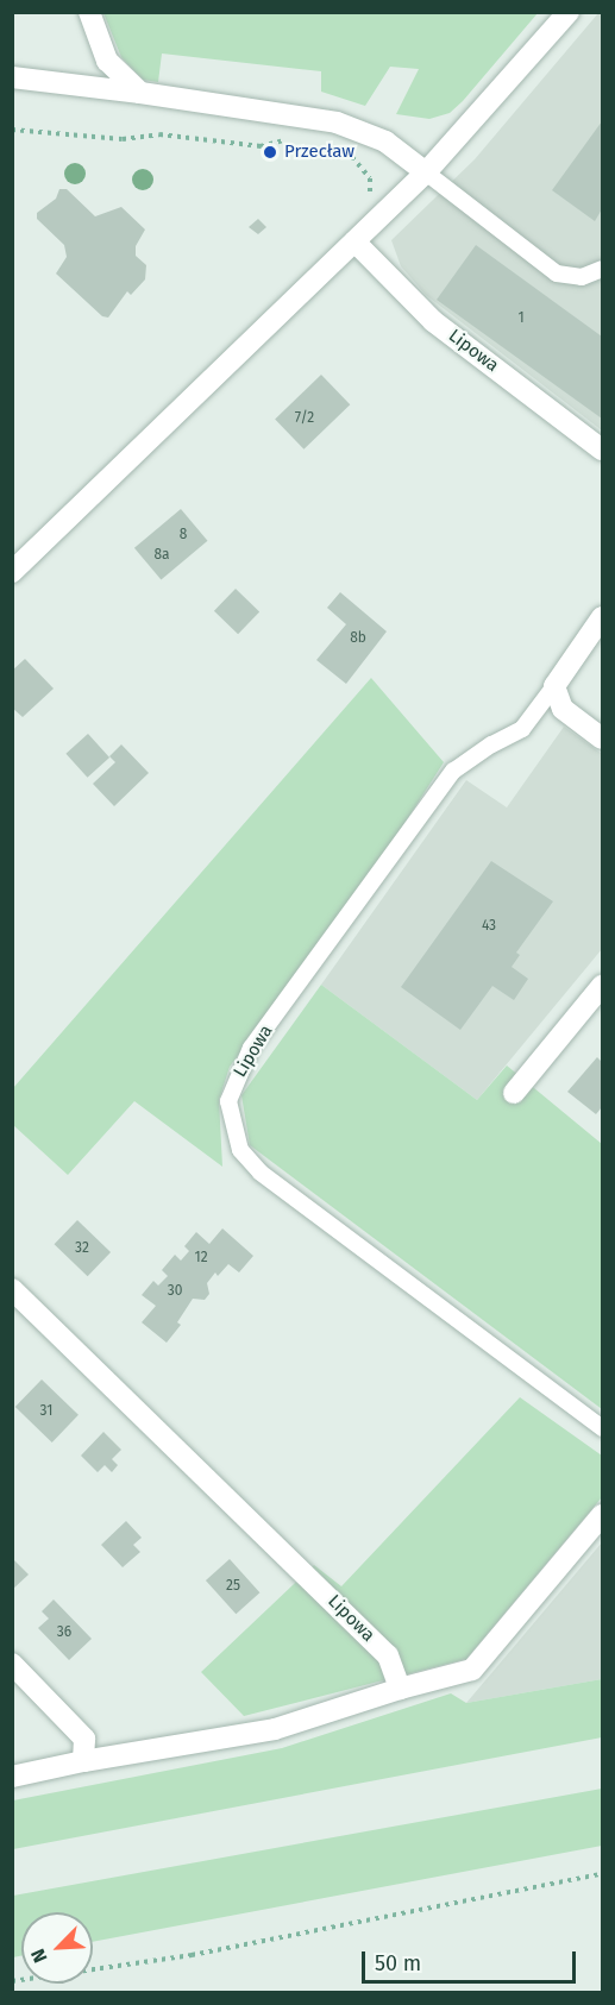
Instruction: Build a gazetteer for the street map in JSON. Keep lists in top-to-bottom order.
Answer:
{
  "streets": {
    "street": ["Lipowa"]
  },
  "places": ["Przecław"],
  "house_numbers": [
    "1",
    "7/2",
    "8",
    "8a",
    "8b",
    "43",
    "32",
    "12",
    "30",
    "31",
    "25",
    "36"
  ],
  "scale_bar": "50 m",
  "north": "bottom left"
}
